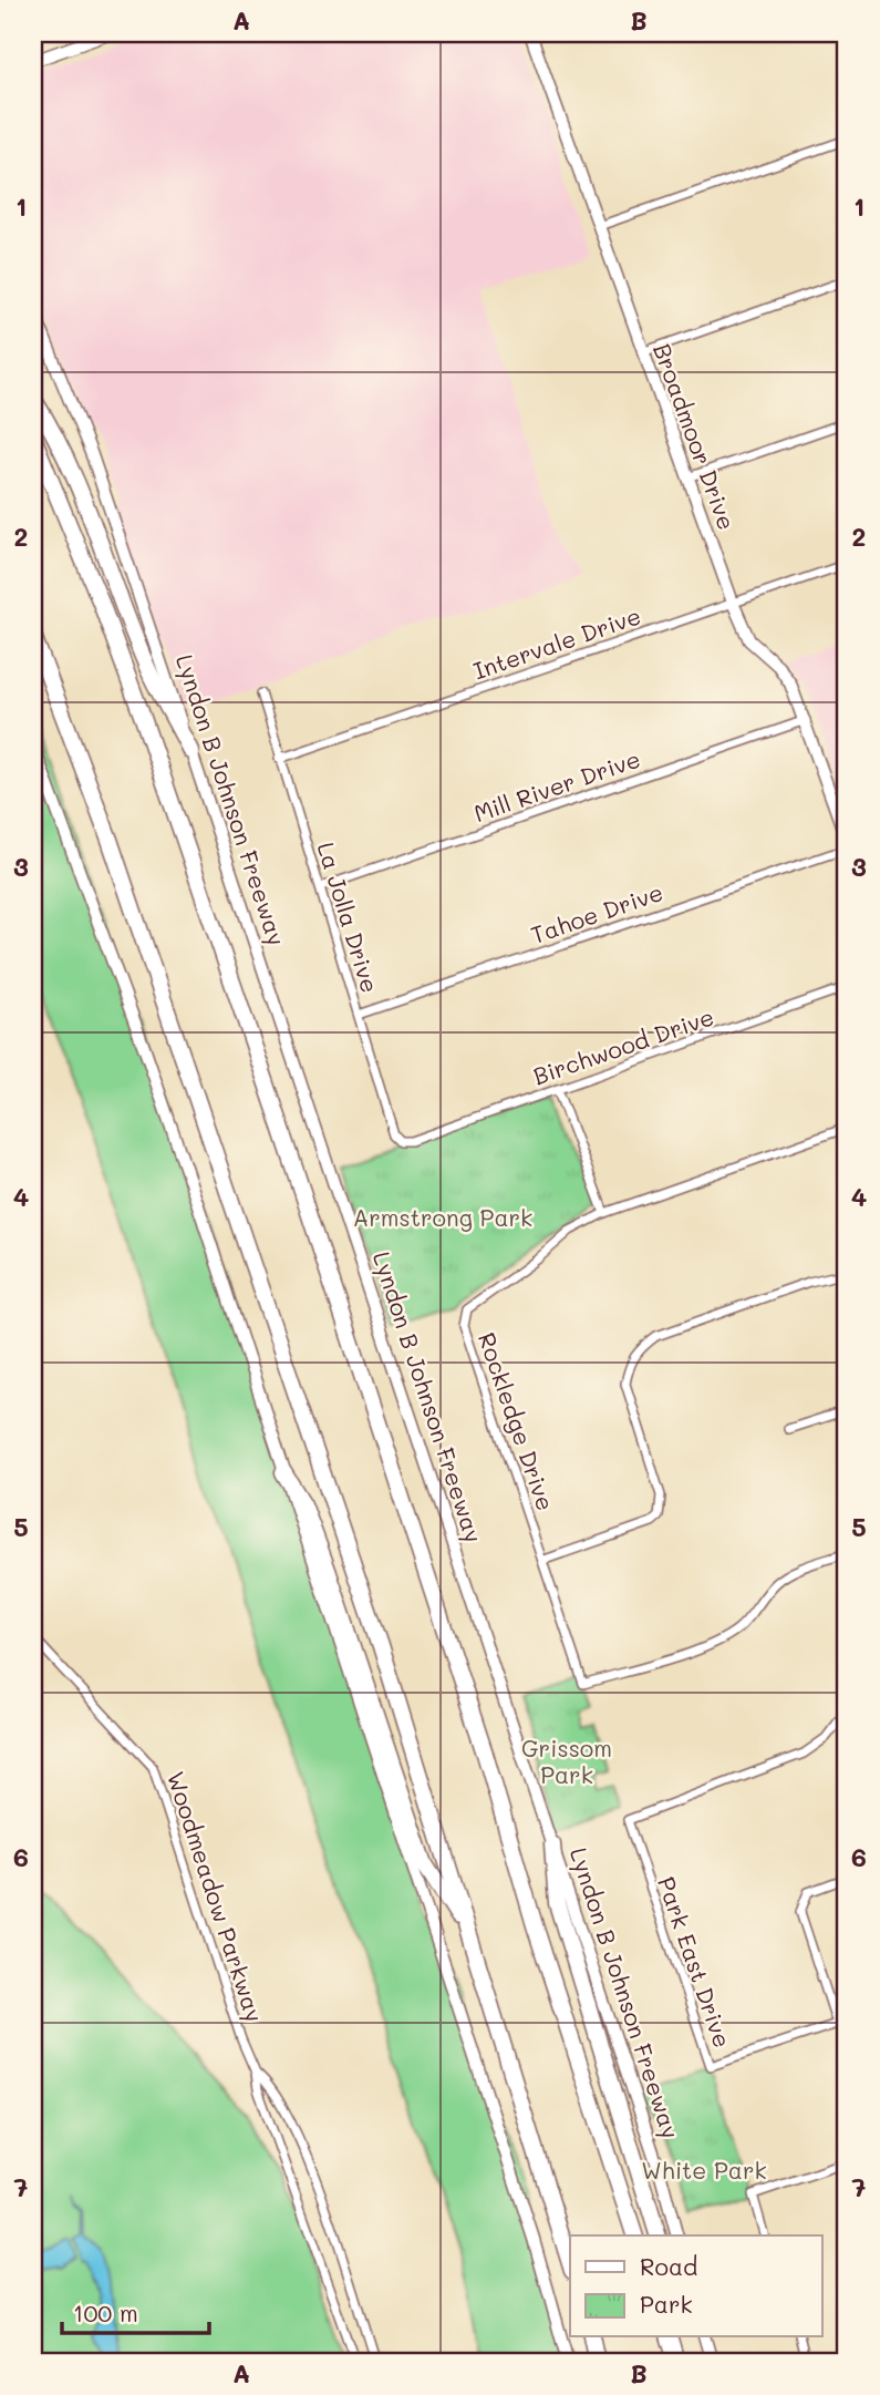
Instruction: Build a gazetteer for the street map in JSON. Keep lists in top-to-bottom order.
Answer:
{
  "streets": {
    "main road": ["Broadmoor Drive", "Lyndon B Johnson Freeway"],
    "street": [
      "Intervale Drive",
      "Mill River Drive",
      "Tahoe Drive",
      "La Jolla Drive",
      "Birchwood Drive",
      "Rockledge Drive",
      "Woodmeadow Parkway",
      "Park East Drive"
    ]
  },
  "crossings": [
    ["Broadmoor Drive", "Intervale Drive"],
    ["Broadmoor Drive", "Mill River Drive"],
    ["Intervale Drive", "La Jolla Drive"],
    ["Mill River Drive", "La Jolla Drive"],
    ["Tahoe Drive", "La Jolla Drive"],
    ["La Jolla Drive", "Birchwood Drive"]
  ],
  "parks": ["Armstrong Park", "Grissom Park", "White Park"],
  "legend": ["Road", "Park"],
  "scale_bar": "100 m",
  "grid": {
    "columns": ["A", "B"],
    "rows": [
      "1",
      "2",
      "3",
      "4",
      "5",
      "6",
      "7"
    ]
  }
}
